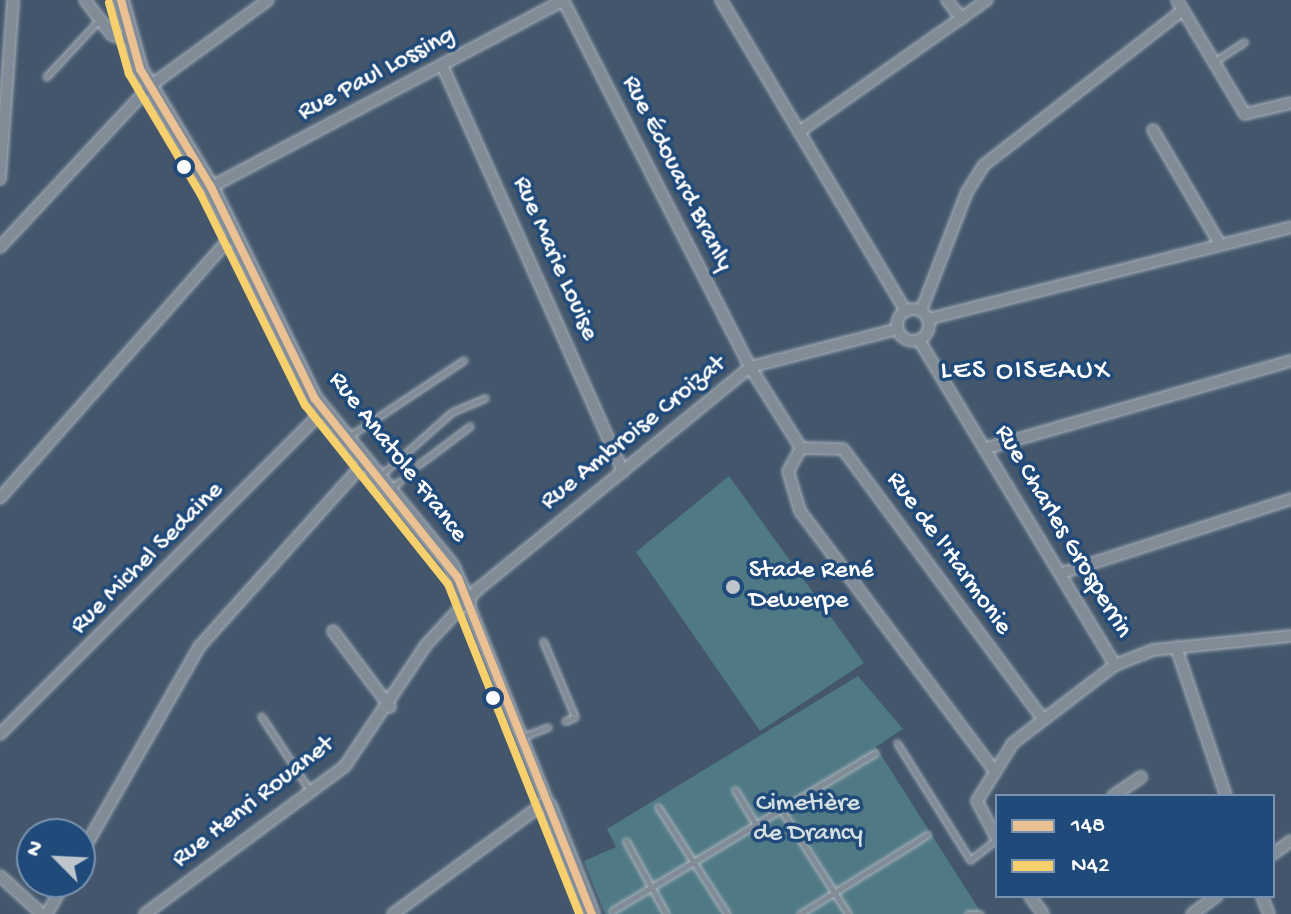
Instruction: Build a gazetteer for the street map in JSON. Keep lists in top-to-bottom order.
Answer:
{
  "streets": {
    "main road": ["Rue Anatole France"],
    "street": [
      "Rue Paul Lossing",
      "Rue Édouard Branly",
      "Rue Marie Louise",
      "Rue Ambroise Croizat",
      "Rue Charles Grosperrin",
      "Rue de l'Harmonie",
      "Rue Michel Sedaine",
      "Rue Henri Rouanet"
    ]
  },
  "crossings": [
    ["Rue Paul Lossing", "Rue Édouard Branly"],
    ["Rue Paul Lossing", "Rue Marie Louise"],
    ["Rue Paul Lossing", "Rue Anatole France"],
    ["Rue Édouard Branly", "Rue Ambroise Croizat"],
    ["Rue Édouard Branly", "Rue de l'Harmonie"],
    ["Rue Marie Louise", "Rue Ambroise Croizat"],
    ["Rue Ambroise Croizat", "Rue Anatole France"],
    ["Rue Ambroise Croizat", "Rue Henri Rouanet"],
    ["Rue Anatole France", "Rue Michel Sedaine"],
    ["Rue Anatole France", "Rue Henri Rouanet"]
  ],
  "districts": ["LES OISEAUX"],
  "parks": ["Cimetière de Drancy"],
  "places": ["Stade René Dewerpe"],
  "lines": ["transit line 148", "transit line N42"],
  "legend": ["148", "N42"],
  "north": "top left"
}
